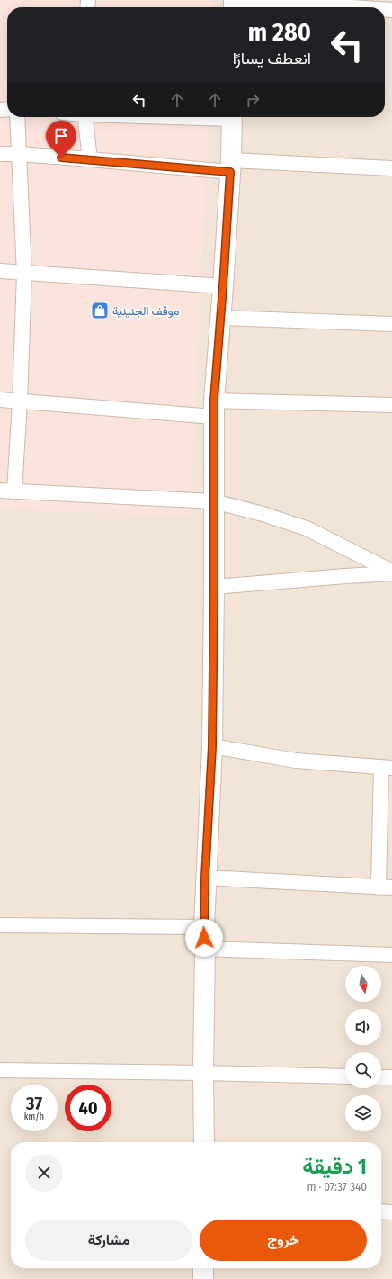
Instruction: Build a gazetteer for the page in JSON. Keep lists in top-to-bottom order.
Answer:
{
  "places": {
    "shop": ["موقف الجنينية"]
  },
  "north": "bottom",
  "page": {
    "turn": ["280 m", "انعطف يسارًا"],
    "speed": "37 km/h",
    "limit": "40",
    "heading": ["1 دقيقة", "340 m · 07:37"],
    "buttons": ["خروج", "مشاركة"]
  }
}
